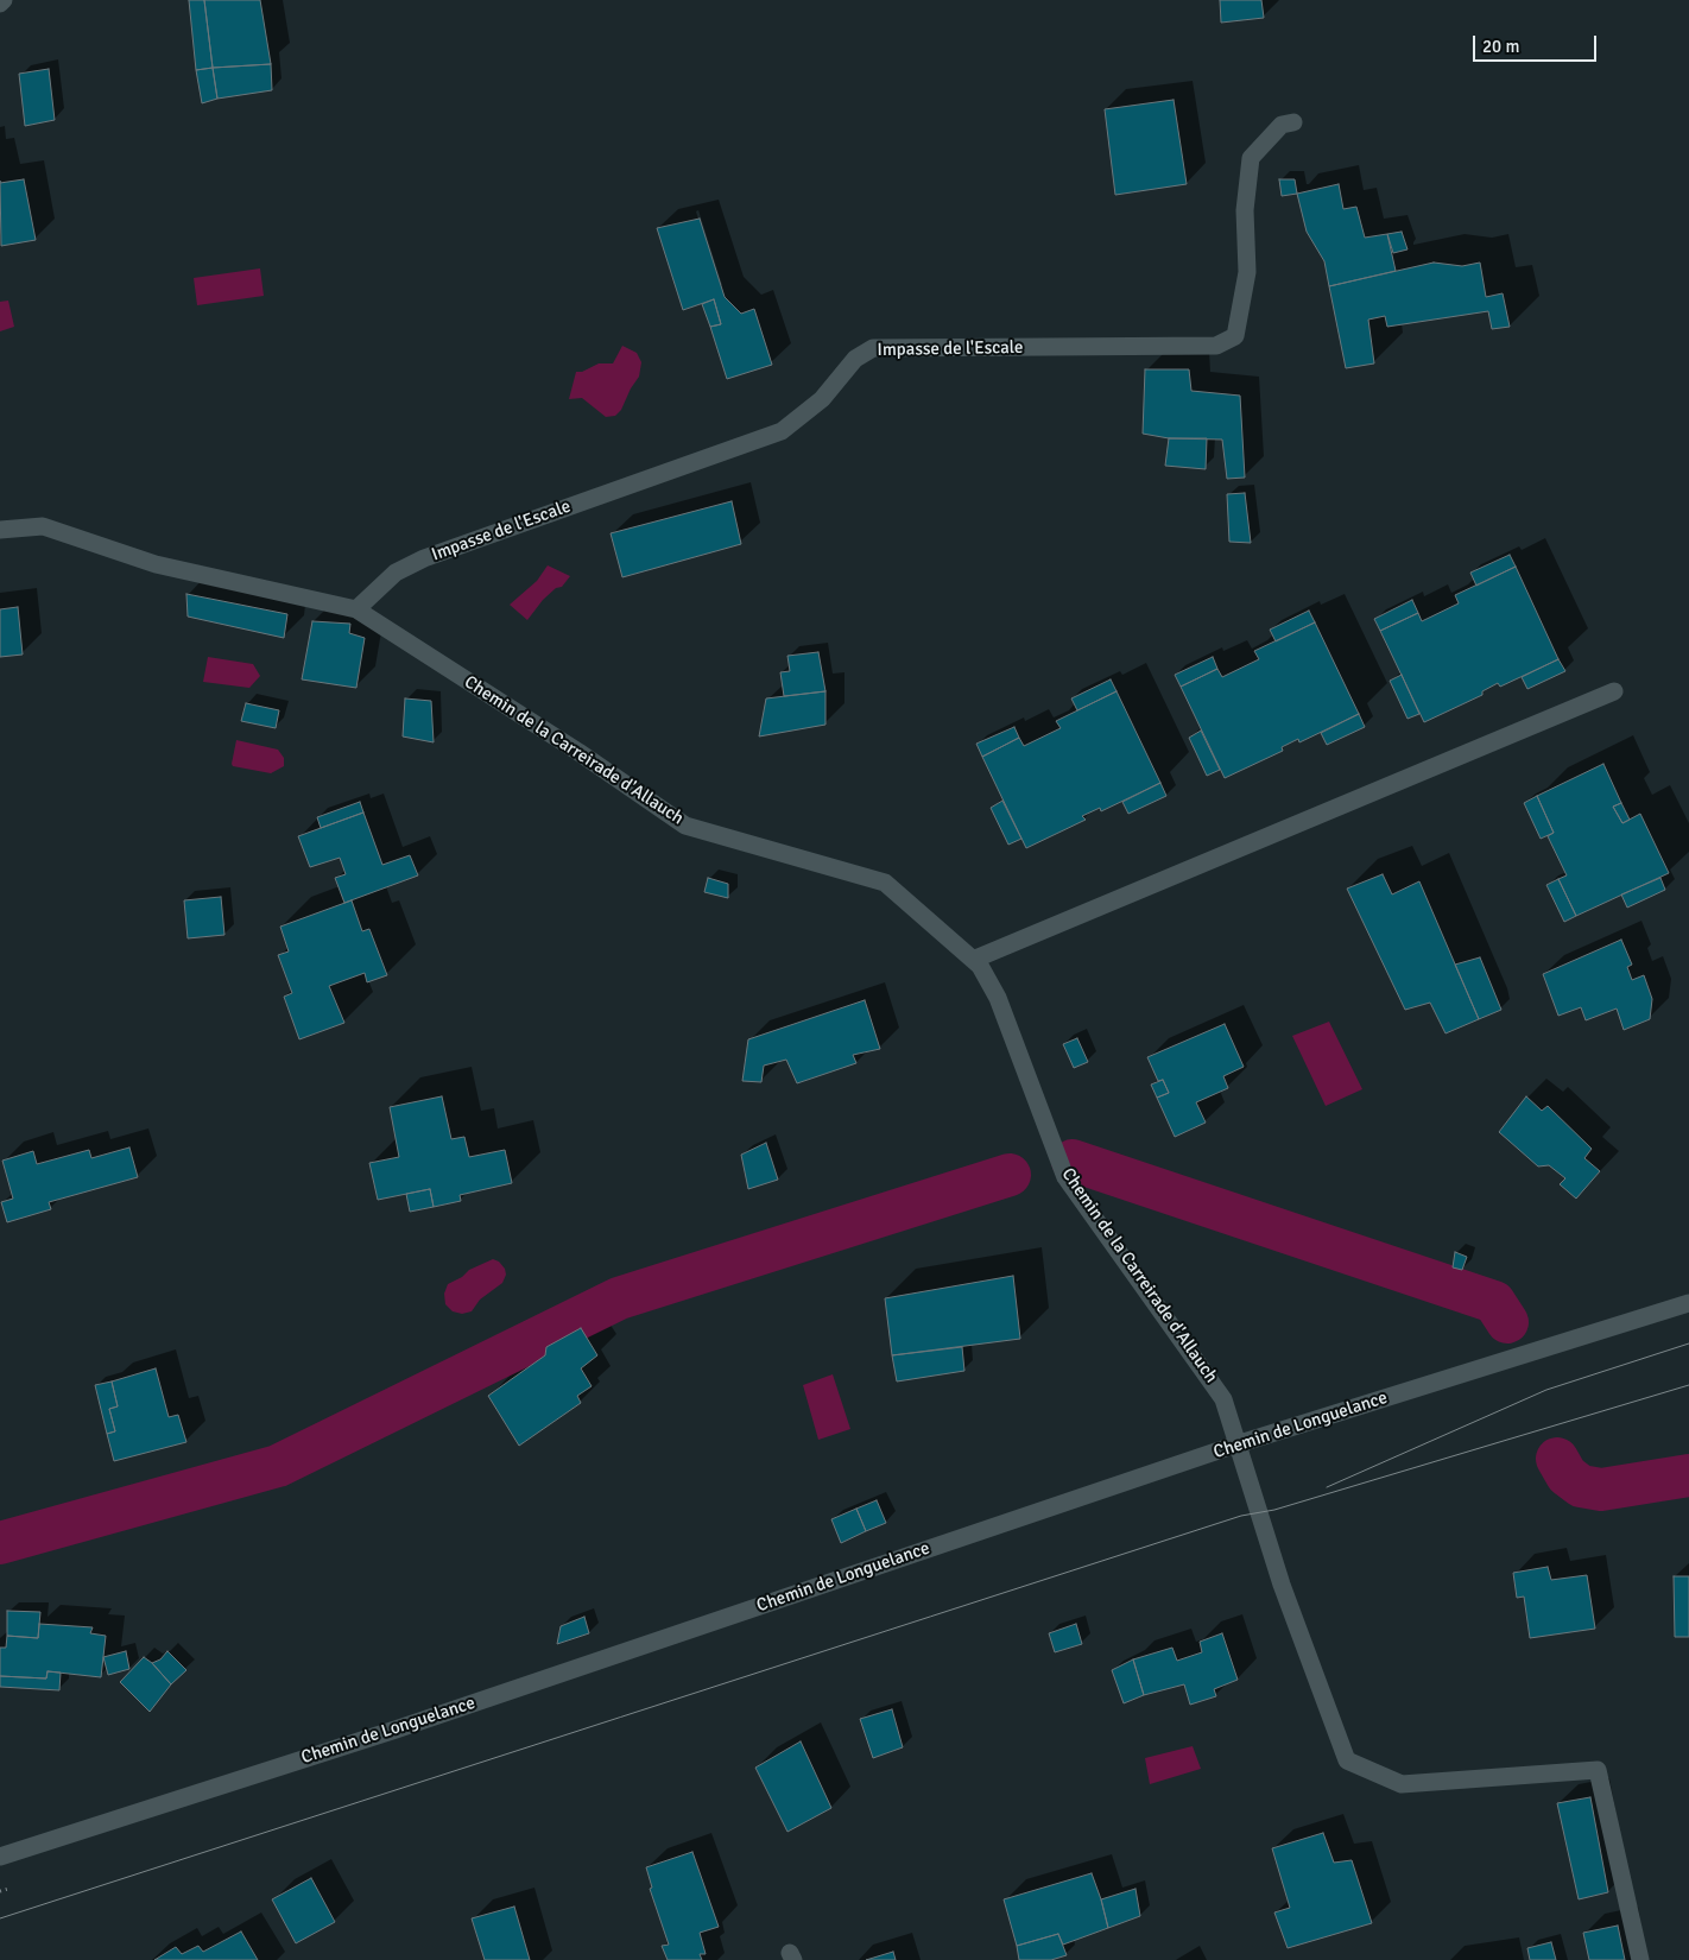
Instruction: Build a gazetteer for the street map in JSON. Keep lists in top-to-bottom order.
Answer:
{
  "streets": {
    "street": ["Impasse de l'Escale", "Chemin de la Carreirade d'Allauch", "Chemin de Longuelance"]
  },
  "crossings": [
    ["Impasse de l'Escale", "Chemin de la Carreirade d'Allauch"],
    ["Chemin de la Carreirade d'Allauch", "Chemin de Longuelance"]
  ],
  "scale_bar": "20 m"
}
